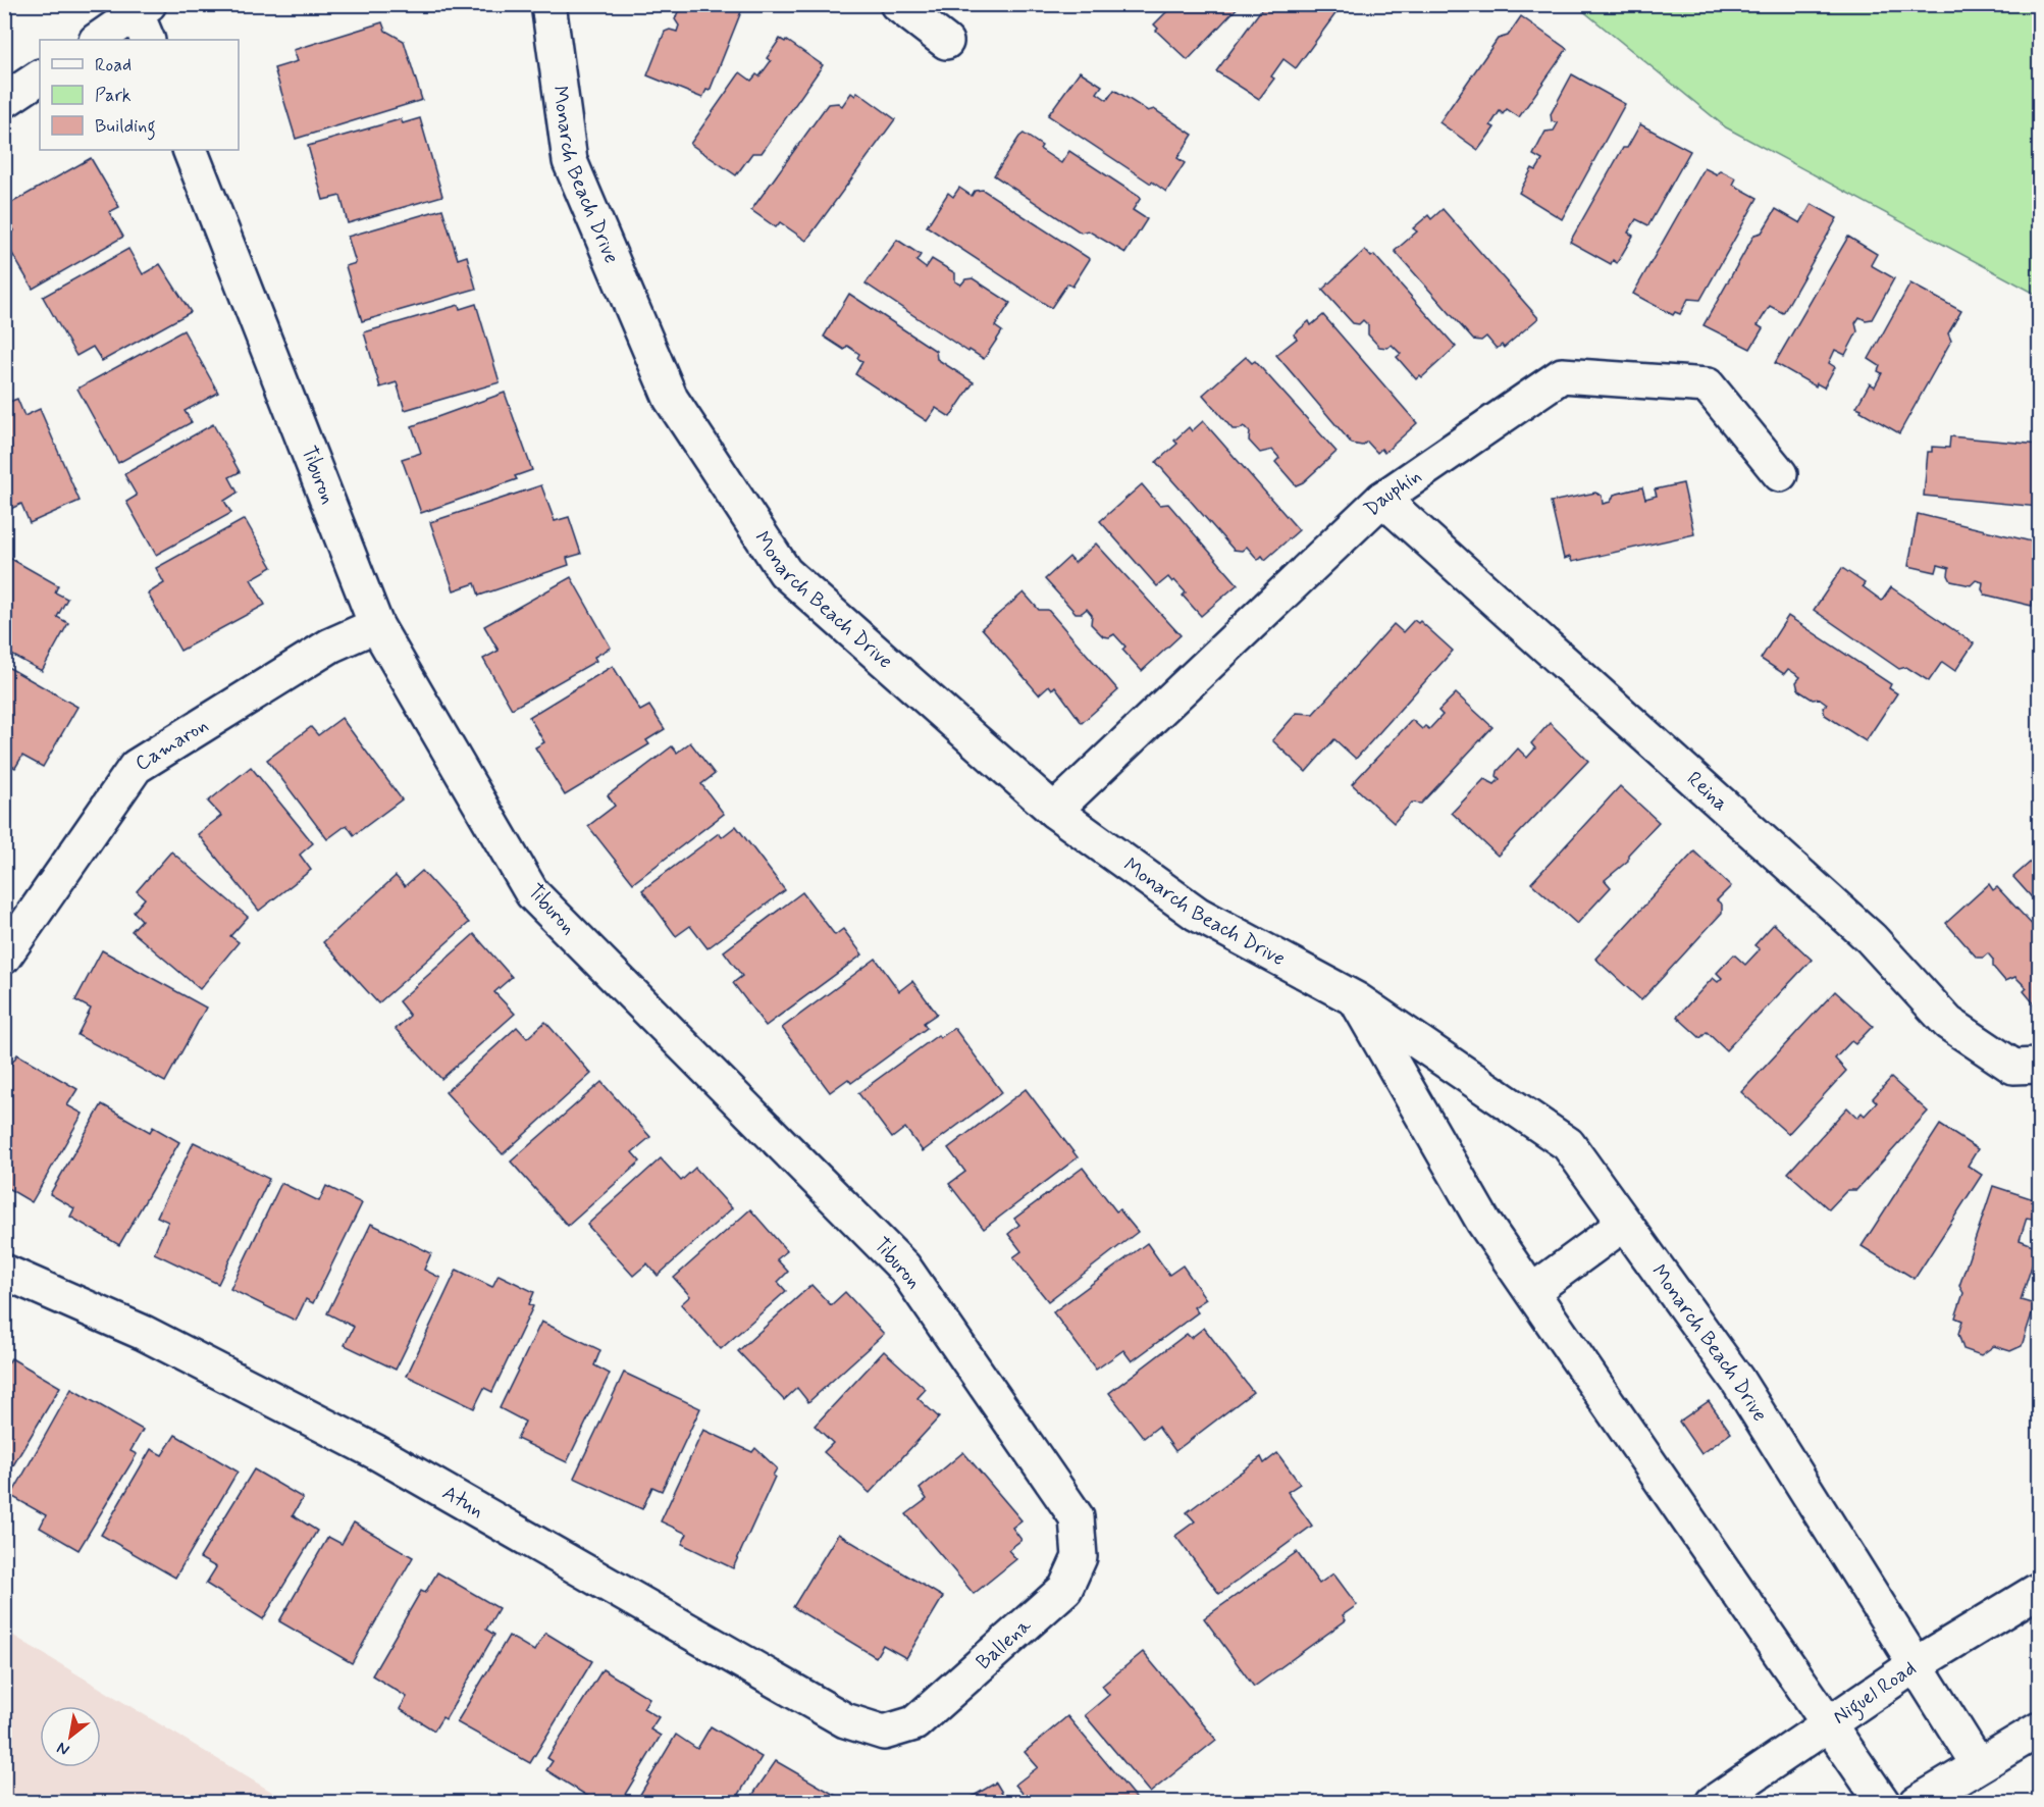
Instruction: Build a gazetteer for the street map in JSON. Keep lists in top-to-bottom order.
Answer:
{
  "streets": {
    "street": [
      "Monarch Beach Drive",
      "Tiburon",
      "Dauphin",
      "Camaron",
      "Reina",
      "Atun",
      "Ballena",
      "Niguel Road"
    ]
  },
  "crossings": [
    ["Monarch Beach Drive", "Dauphin"],
    ["Monarch Beach Drive", "Niguel Road"],
    ["Tiburon", "Camaron"],
    ["Tiburon", "Ballena"],
    ["Dauphin", "Reina"],
    ["Atun", "Ballena"]
  ],
  "legend": ["Road", "Park", "Building"],
  "north": "bottom left"
}
